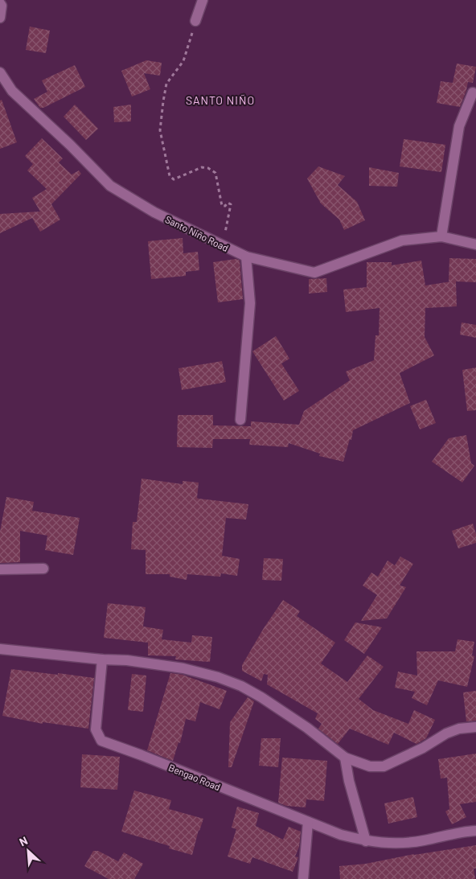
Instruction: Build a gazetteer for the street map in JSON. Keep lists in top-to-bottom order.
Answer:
{
  "streets": {
    "street": ["Santo Niño Road", "Bengao Road"]
  },
  "districts": ["SANTO NIÑO"],
  "north": "top left"
}
